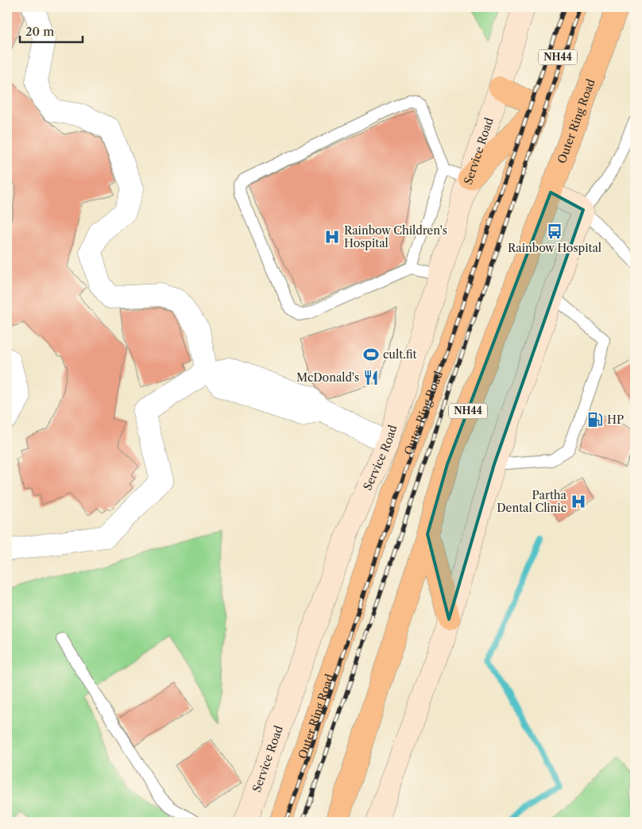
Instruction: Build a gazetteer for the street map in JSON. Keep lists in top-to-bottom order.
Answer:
{
  "streets": {
    "highway": ["NH44", "Outer Ring Road"],
    "street": ["Service Road"]
  },
  "places": {
    "bus stop": ["Rainbow Hospital"],
    "hospital": ["Rainbow Children's Hospital", "Partha Dental Clinic"],
    "sports": ["cult.fit"],
    "restaurant": ["McDonald's"],
    "fuel station": ["HP"]
  },
  "scale_bar": "20 m"
}
